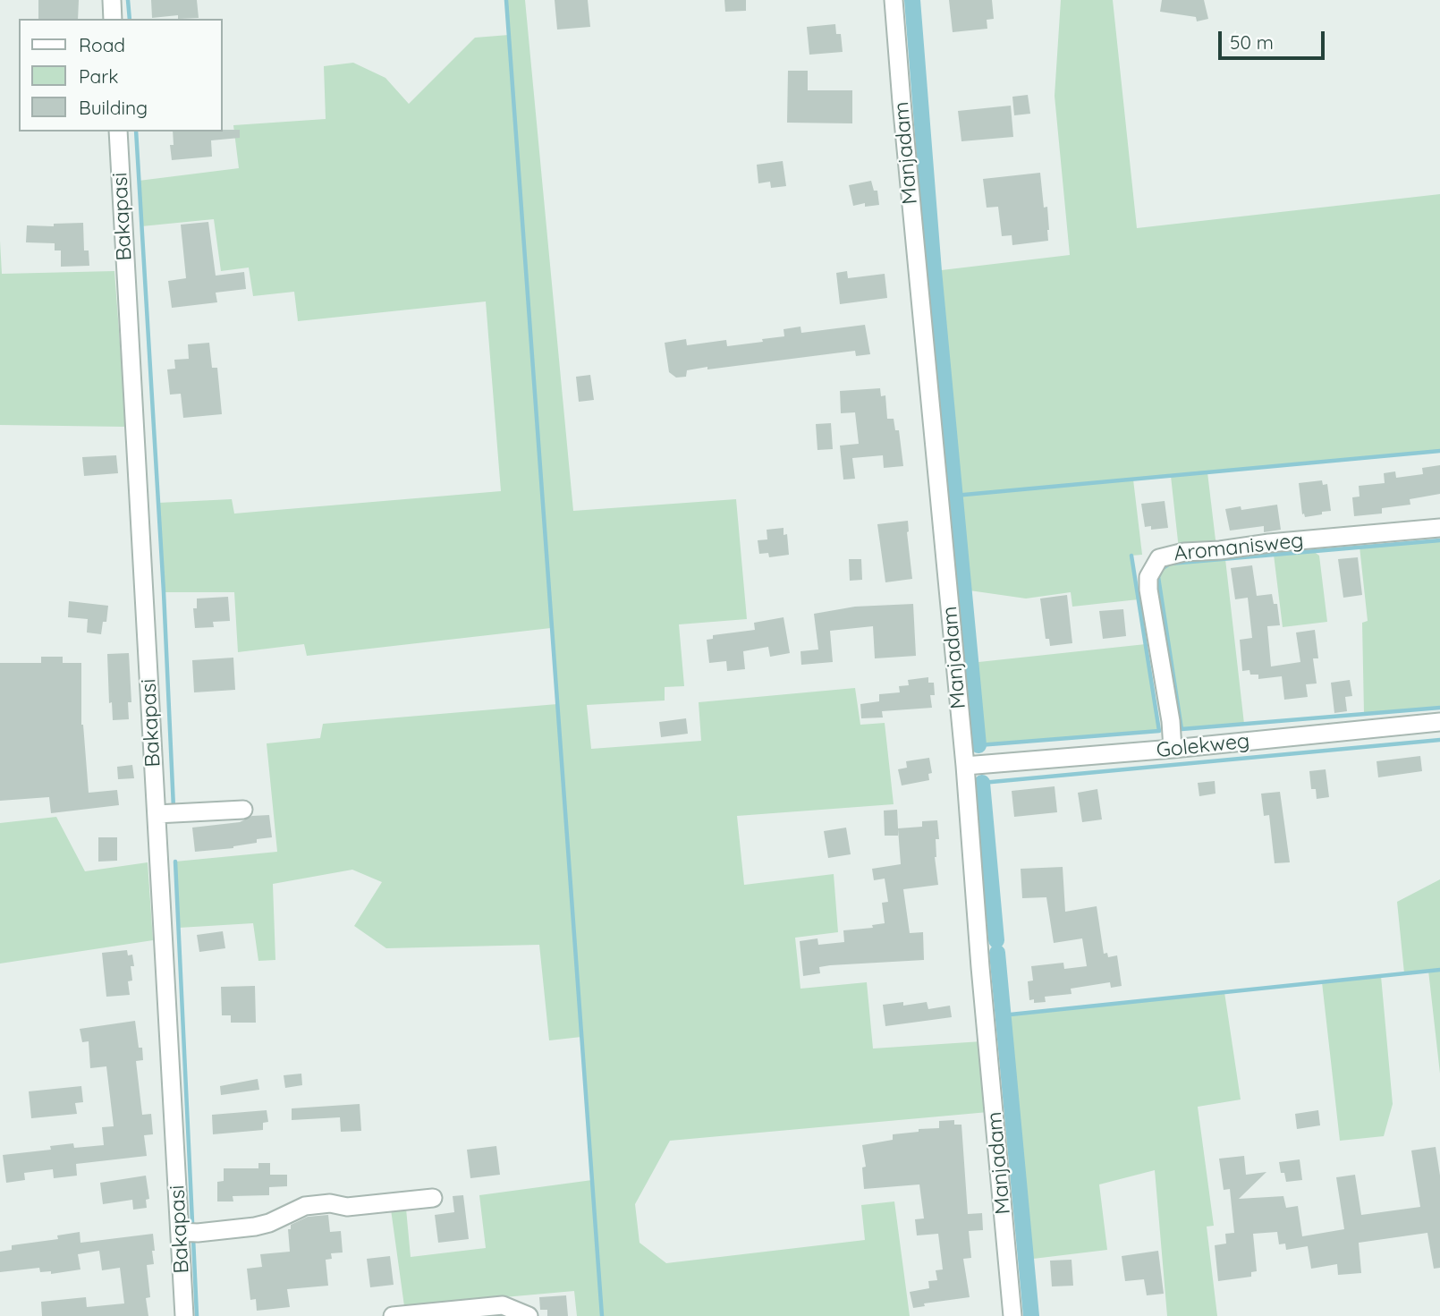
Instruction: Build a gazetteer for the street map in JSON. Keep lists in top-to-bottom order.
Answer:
{
  "streets": {
    "street": [
      "Manjadam",
      "Bakapasi",
      "Aromanisweg",
      "Golekweg"
    ]
  },
  "crossings": [
    ["Manjadam", "Golekweg"],
    ["Aromanisweg", "Golekweg"]
  ],
  "legend": ["Road", "Park", "Building"],
  "scale_bar": "50 m"
}
